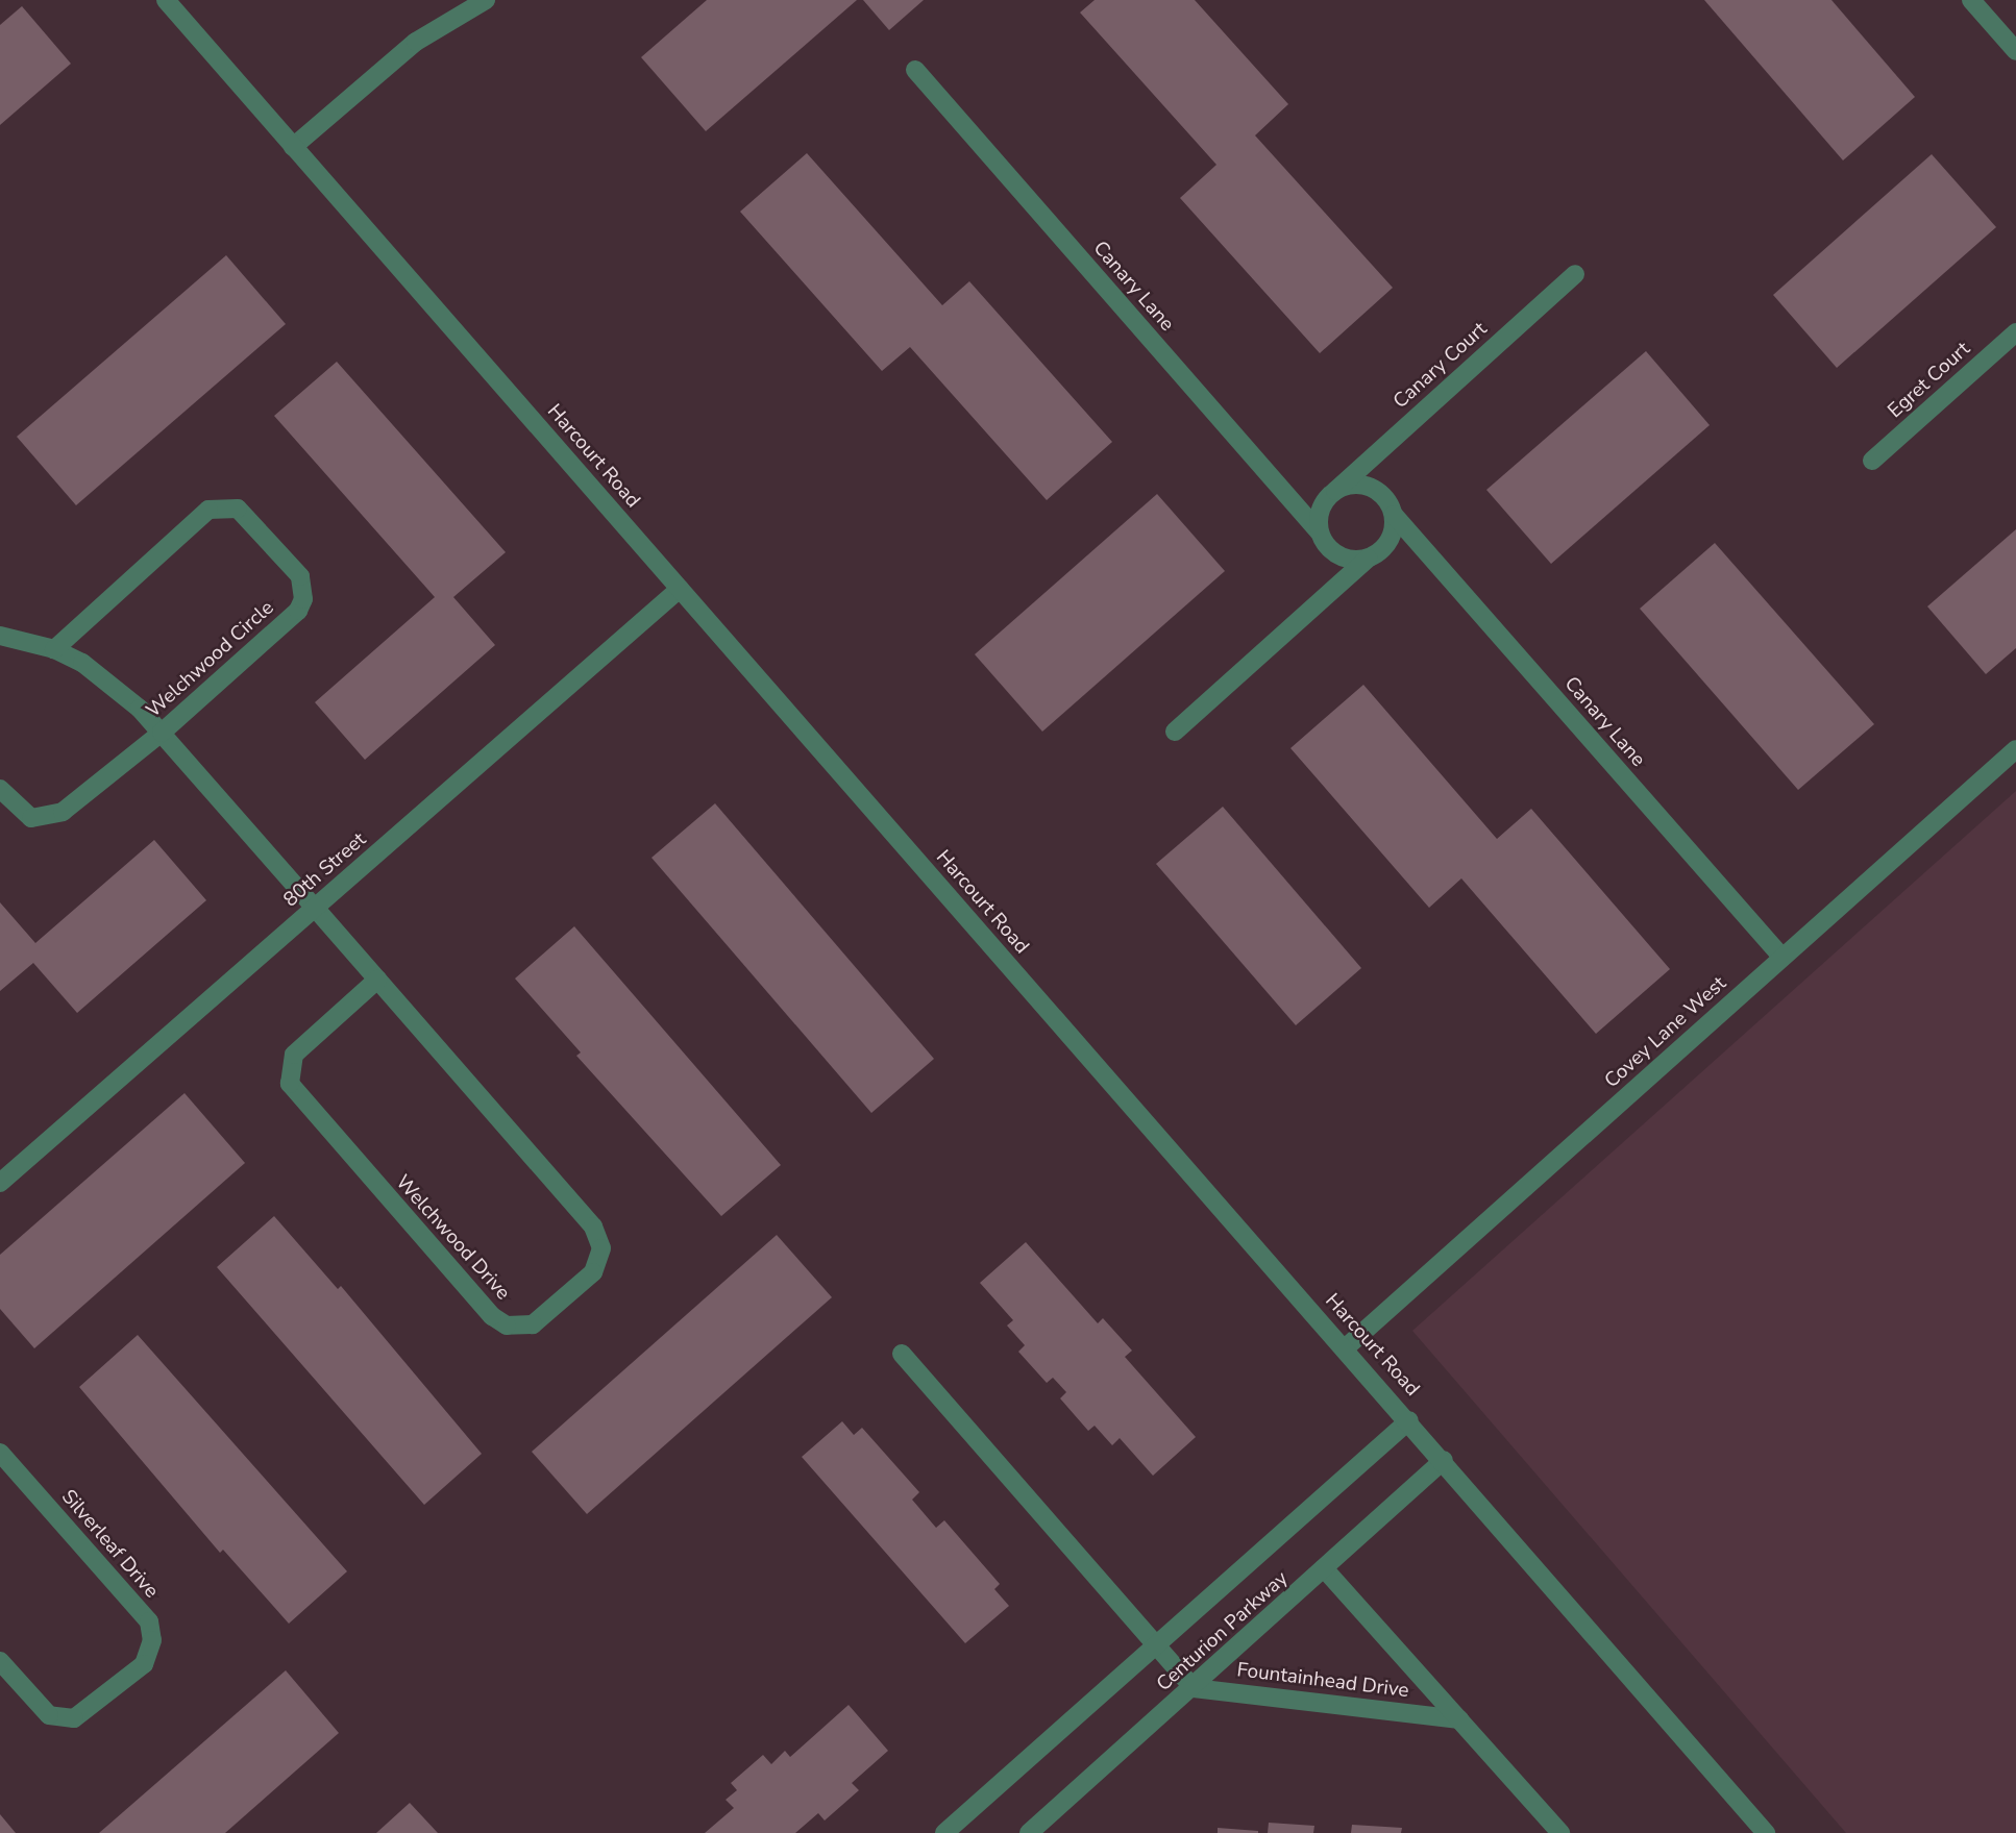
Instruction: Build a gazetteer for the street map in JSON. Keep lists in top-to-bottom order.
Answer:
{
  "streets": {
    "street": [
      "Canary Lane",
      "Canary Court",
      "Egret Court",
      "Harcourt Road",
      "Welchwood Circle",
      "80th Street",
      "Covey Lane West",
      "Welchwood Drive",
      "Silverleaf Drive",
      "Centurion Parkway",
      "Fountainhead Drive"
    ]
  },
  "crossings": [
    ["Canary Lane", "Canary Court"],
    ["Canary Lane", "Covey Lane West"],
    ["Harcourt Road", "80th Street"],
    ["Harcourt Road", "Covey Lane West"],
    ["Harcourt Road", "Centurion Parkway"],
    ["Welchwood Circle", "Welchwood Drive"],
    ["80th Street", "Welchwood Drive"],
    ["Centurion Parkway", "Fountainhead Drive"]
  ]
}
